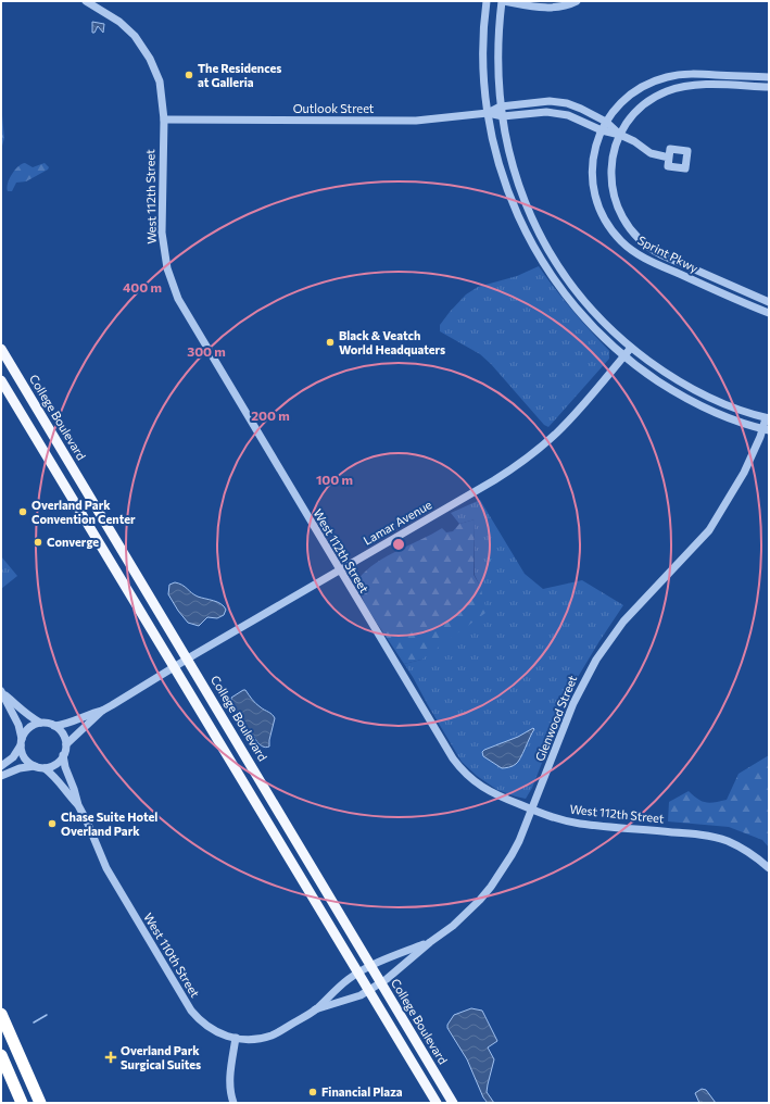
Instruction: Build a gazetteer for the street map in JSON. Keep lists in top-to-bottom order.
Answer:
{
  "streets": {
    "main road": ["College Boulevard"],
    "street": [
      "Outlook Street",
      "West 112th Street",
      "Sprint Pkwy",
      "Lamar Avenue",
      "Glenwood Street",
      "West 110th Street"
    ]
  },
  "crossings": [
    ["Outlook Street", "West 112th Street"],
    ["West 112th Street", "Lamar Avenue"],
    ["West 112th Street", "Glenwood Street"],
    ["College Boulevard", "Lamar Avenue"],
    ["College Boulevard", "Glenwood Street"],
    ["Lamar Avenue", "West 110th Street"],
    ["Glenwood Street", "West 110th Street"]
  ],
  "places": {
    "other": [
      "The Residences at Galleria",
      "Black & Veatch World Headquaters",
      "Overland Park Convention Center",
      "Converge",
      "Chase Suite Hotel Overland Park",
      "Financial Plaza"
    ],
    "health": ["Overland Park Surgical Suites"]
  },
  "rings": [
    "400 m",
    "300 m",
    "200 m",
    "100 m"
  ]
}
